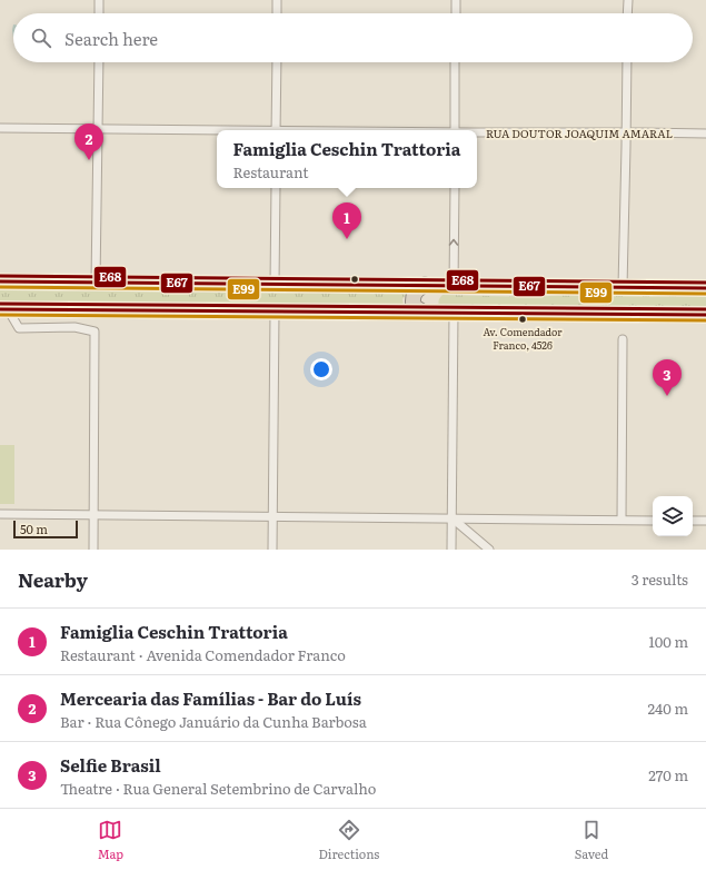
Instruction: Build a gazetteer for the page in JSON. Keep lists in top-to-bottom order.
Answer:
{
  "streets": {
    "street": ["RUA DOUTOR JOAQUIM AMARAL"]
  },
  "places": ["Av. Comendador Franco, 4526"],
  "lines": ["transit line E68", "transit line E67", "transit line E99"],
  "scale_bar": "50 m",
  "page": {
    "search": "Search here",
    "pins": ["2", "1", "3"],
    "popup": ["Famiglia Ceschin Trattoria", "Restaurant"],
    "scale": "50 m",
    "heading": ["Nearby", "3 results"],
    "list": [
      {
        "mark": "1",
        "name": "Famiglia Ceschin Trattoria",
        "note": "Restaurant · Avenida Comendador Franco",
        "value": "100 m"
      },
      {
        "mark": "2",
        "name": "Mercearia das Famílias - Bar do Luís",
        "note": "Bar · Rua Cônego Januário da Cunha Barbosa",
        "value": "240 m"
      },
      {
        "mark": "3",
        "name": "Selfie Brasil",
        "note": "Theatre · Rua General Setembrino de Carvalho",
        "value": "270 m"
      }
    ],
    "nav": ["Map", "Directions", "Saved"]
  }
}
